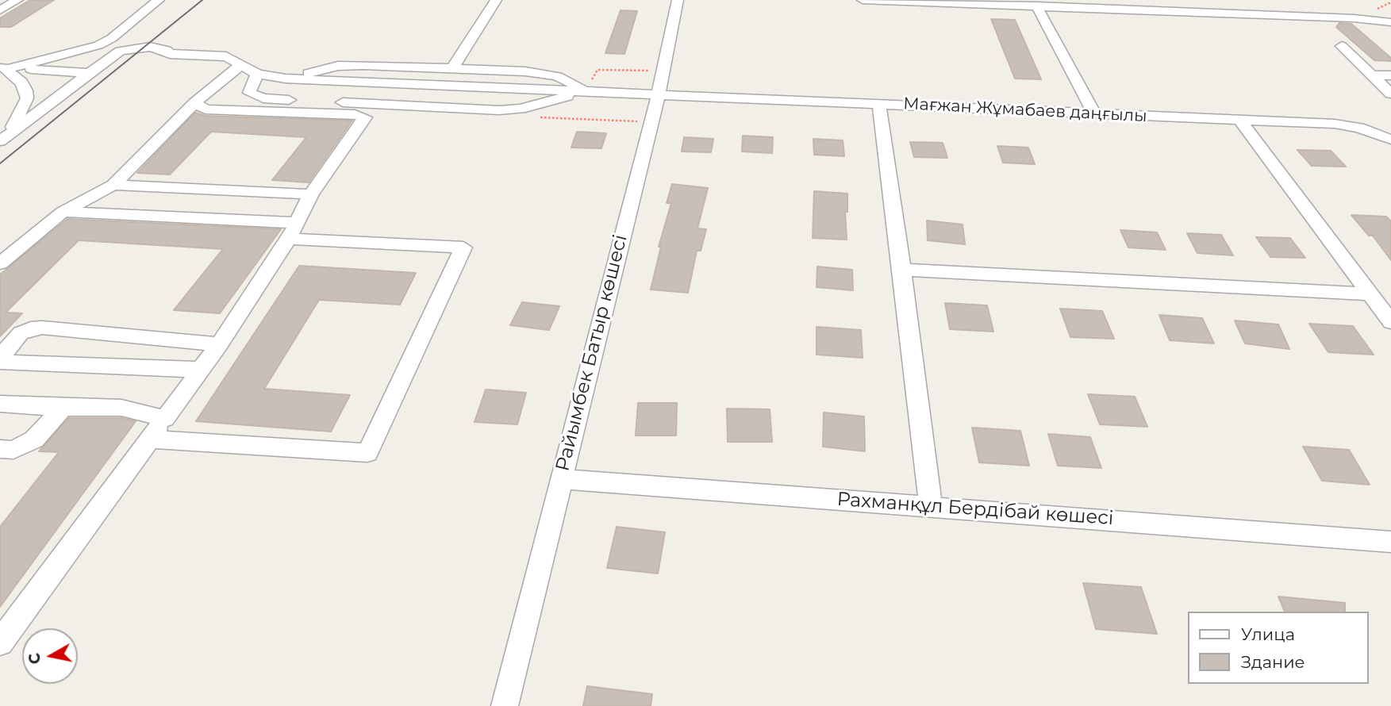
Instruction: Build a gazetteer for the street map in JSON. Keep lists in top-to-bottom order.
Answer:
{
  "streets": {
    "street": ["Мағжан Жұмабаев даңғылы", "Райымбек Батыр көшесі", "Рахманқұл Бердібай көшесі"]
  },
  "crossings": [
    ["Мағжан Жұмабаев даңғылы", "Райымбек Батыр көшесі"],
    ["Райымбек Батыр көшесі", "Рахманқұл Бердібай көшесі"]
  ],
  "legend": ["Улица", "Здание"],
  "north": "left"
}
